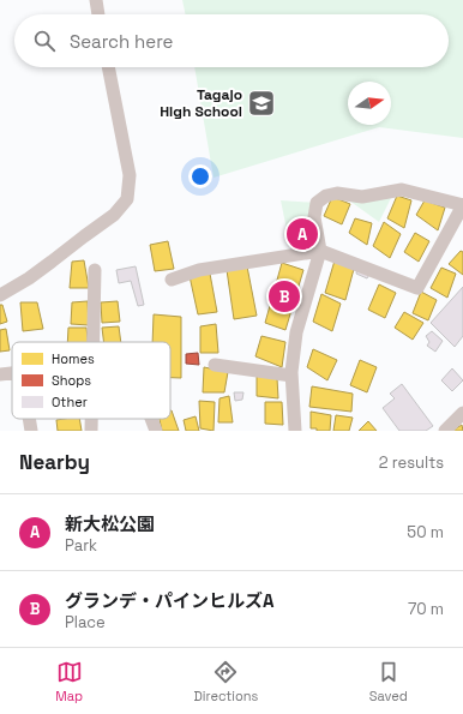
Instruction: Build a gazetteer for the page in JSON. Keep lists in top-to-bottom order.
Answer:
{
  "places": {
    "school or university": ["Tagajo High School"]
  },
  "legend": ["Homes", "Shops", "Other"],
  "north": "right",
  "page": {
    "search": "Search here",
    "pins": ["A", "B"],
    "heading": ["Nearby", "2 results"],
    "list": [
      {
        "mark": "A",
        "name": "新大松公園",
        "note": "Park",
        "value": "50 m"
      },
      {
        "mark": "B",
        "name": "グランデ・パインヒルズA",
        "note": "Place",
        "value": "70 m"
      }
    ],
    "nav": ["Map", "Directions", "Saved"]
  }
}
